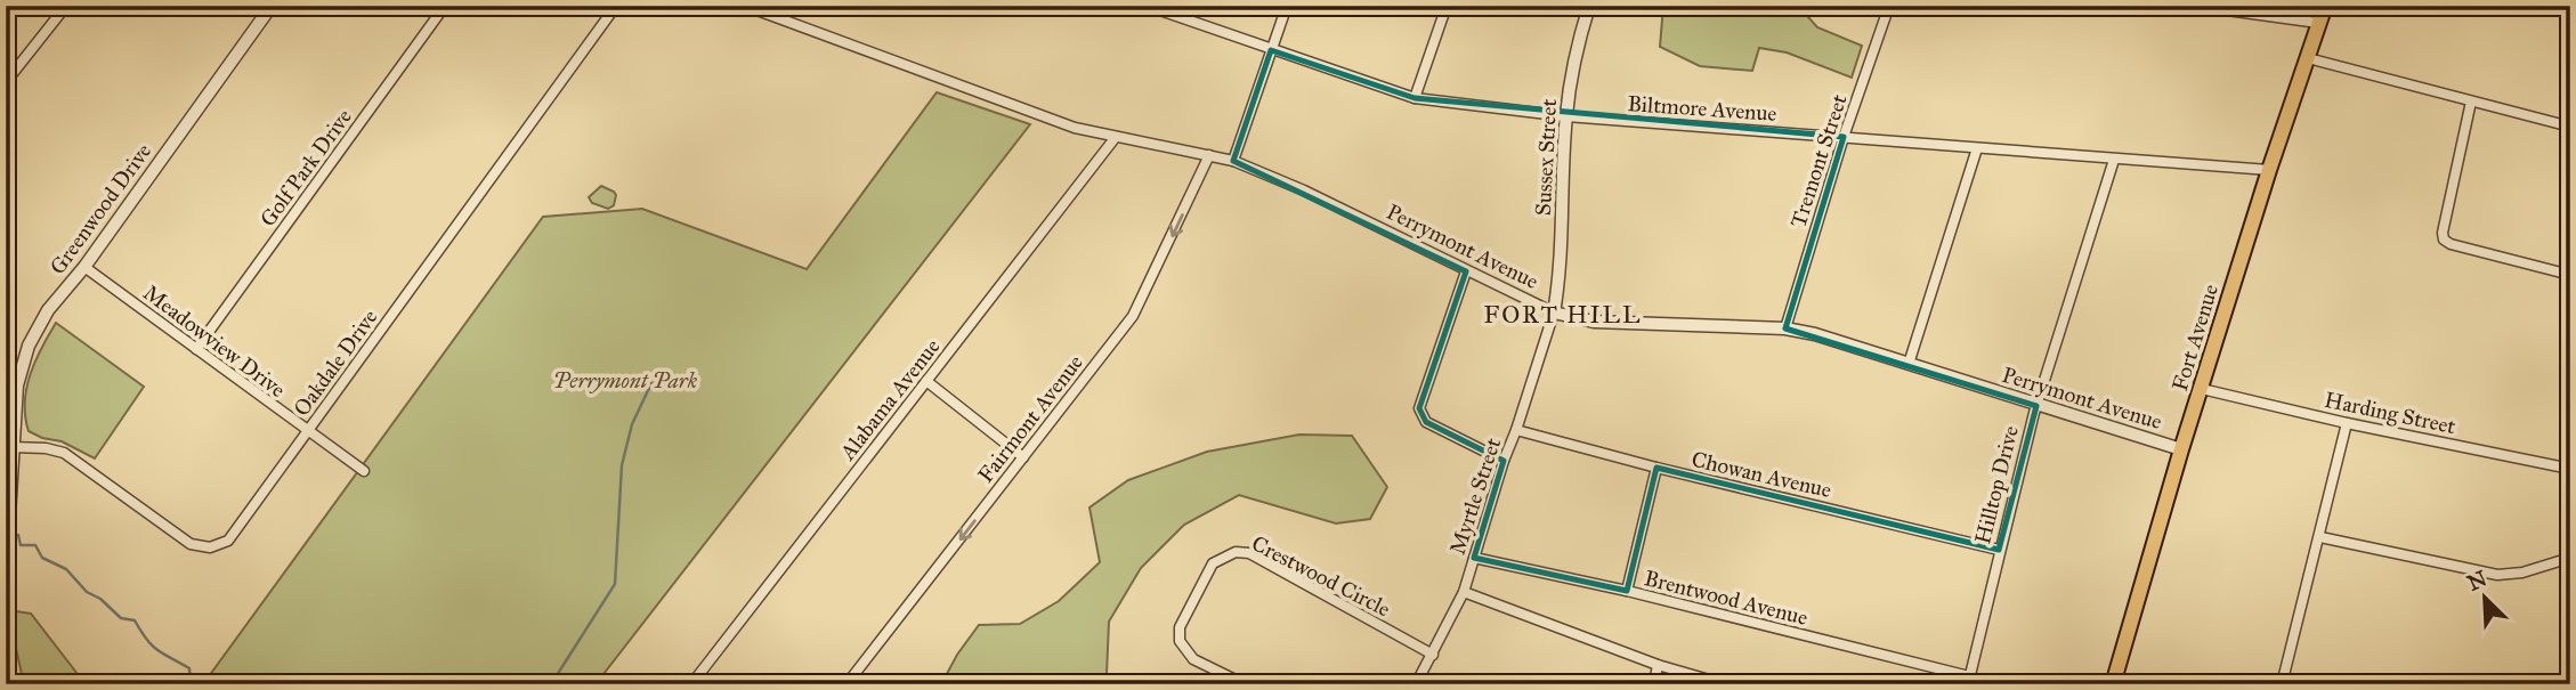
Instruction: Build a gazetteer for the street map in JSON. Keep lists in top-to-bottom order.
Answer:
{
  "streets": {
    "main road": ["Fort Avenue"],
    "street": [
      "Biltmore Avenue",
      "Sussex Street",
      "Tremont Street",
      "Golf Park Drive",
      "Greenwood Drive",
      "Perrymont Avenue",
      "Meadowview Drive",
      "Oakdale Drive",
      "Alabama Avenue",
      "Harding Street",
      "Fairmont Avenue",
      "Chowan Avenue",
      "Hilltop Drive",
      "Myrtle Street",
      "Crestwood Circle",
      "Brentwood Avenue"
    ]
  },
  "crossings": [
    ["Biltmore Avenue", "Sussex Street"],
    ["Biltmore Avenue", "Tremont Street"],
    ["Biltmore Avenue", "Fort Avenue"],
    ["Biltmore Avenue", "Hilltop Drive"],
    ["Sussex Street", "Perrymont Avenue"],
    ["Sussex Street", "Myrtle Street"],
    ["Tremont Street", "Perrymont Avenue"],
    ["Golf Park Drive", "Meadowview Drive"],
    ["Greenwood Drive", "Meadowview Drive"],
    ["Greenwood Drive", "Oakdale Drive"],
    ["Perrymont Avenue", "Fort Avenue"],
    ["Perrymont Avenue", "Alabama Avenue"],
    ["Perrymont Avenue", "Fairmont Avenue"],
    ["Perrymont Avenue", "Hilltop Drive"],
    ["Perrymont Avenue", "Myrtle Street"],
    ["Fort Avenue", "Harding Street"],
    ["Meadowview Drive", "Oakdale Drive"],
    ["Chowan Avenue", "Hilltop Drive"],
    ["Chowan Avenue", "Myrtle Street"],
    ["Hilltop Drive", "Brentwood Avenue"],
    ["Myrtle Street", "Crestwood Circle"],
    ["Myrtle Street", "Brentwood Avenue"]
  ],
  "one_way": ["Fairmont Avenue"],
  "districts": ["FORT HILL"],
  "parks": ["Perrymont Park"],
  "north": "top left"
}
